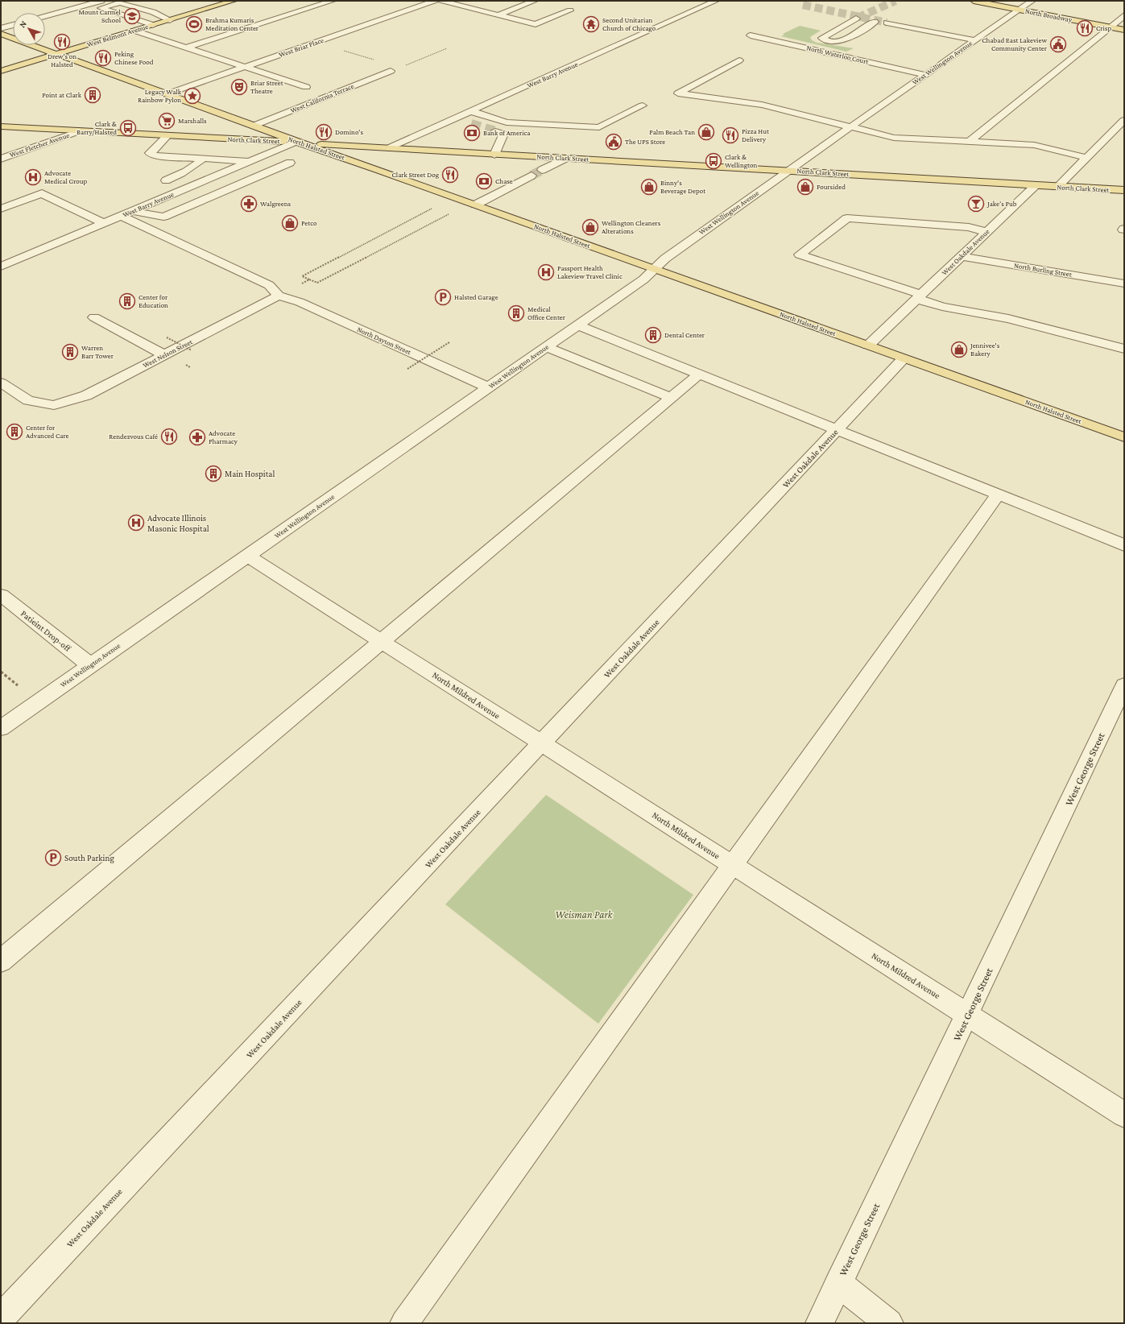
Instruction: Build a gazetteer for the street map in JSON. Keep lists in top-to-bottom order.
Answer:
{
  "streets": {
    "main road": [
      "North Broadway",
      "West Belmont Avenue",
      "North Clark Street",
      "North Halsted Street"
    ],
    "street": [
      "West Briar Place",
      "North Waterloo Court",
      "West Wellington Avenue",
      "West Barry Avenue",
      "West California Terrace",
      "West Fletcher Avenue",
      "West Oakdale Avenue",
      "North Burling Street",
      "North Dayton Street",
      "West Nelson Street",
      "Patieint Drop-off",
      "North Mildred Avenue",
      "West George Street"
    ]
  },
  "crossings": [
    ["North Broadway", "West Wellington Avenue"],
    ["West Belmont Avenue", "North Halsted Street"],
    ["West Briar Place", "North Halsted Street"],
    ["North Waterloo Court", "West Wellington Avenue"],
    ["West Wellington Avenue", "North Clark Street"],
    ["West Wellington Avenue", "North Halsted Street"],
    ["West Wellington Avenue", "North Dayton Street"],
    ["West Wellington Avenue", "Patieint Drop-off"],
    ["West Wellington Avenue", "North Mildred Avenue"],
    ["West Barry Avenue", "North Clark Street"],
    ["West Barry Avenue", "North Halsted Street"],
    ["West California Terrace", "North Halsted Street"],
    ["North Clark Street", "West Fletcher Avenue"],
    ["North Clark Street", "North Halsted Street"],
    ["North Clark Street", "West Oakdale Avenue"],
    ["North Halsted Street", "West Oakdale Avenue"],
    ["West Oakdale Avenue", "North Burling Street"],
    ["West Oakdale Avenue", "North Mildred Avenue"],
    ["North Dayton Street", "West Nelson Street"],
    ["North Mildred Avenue", "West George Street"]
  ],
  "parks": ["Weisman Park"],
  "places": {
    "school or university": ["Mount Carmel School"],
    "sports": ["Brahma Kumaris Meditation Center"],
    "temple": ["Second Unitarian Church of Chicago"],
    "restaurant": [
      "Crisp",
      "Drew's on Halsted",
      "Peking Chinese Food",
      "Domino's",
      "Pizza Hut Delivery",
      "Clark Street Dog",
      "Rendezvous Café"
    ],
    "public building": ["Chabad East Lakeview Community Center", "The UPS Store"],
    "theatre": ["Briar Street Theatre"],
    "building": [
      "Point at Clark",
      "Center for Education",
      "Medical Office Center",
      "Dental Center",
      "Warren Barr Tower",
      "Center for Advanced Care",
      "Main Hospital"
    ],
    "place": ["Legacy Walk Rainbow Pylon"],
    "supermarket": ["Marshalls"],
    "bus stop": ["Clark & Barry/Halsted", "Clark & Wellington"],
    "shop": [
      "Palm Beach Tan",
      "Binny's Beverage Depot",
      "Foursided",
      "Petco",
      "Wellington Cleaners Alterations",
      "Jennivee's Bakery"
    ],
    "bank": ["Bank of America", "Chase"],
    "hospital": ["Advocate Medical Group", "Passport Health Lakeview Travel Clinic", "Advocate Illinois Masonic Hospital"],
    "pharmacy": ["Walgreens", "Advocate Pharmacy"],
    "bar": ["Jake’s Pub"],
    "parking": ["Halsted Garage", "South Parking"]
  },
  "north": "top left"
}
